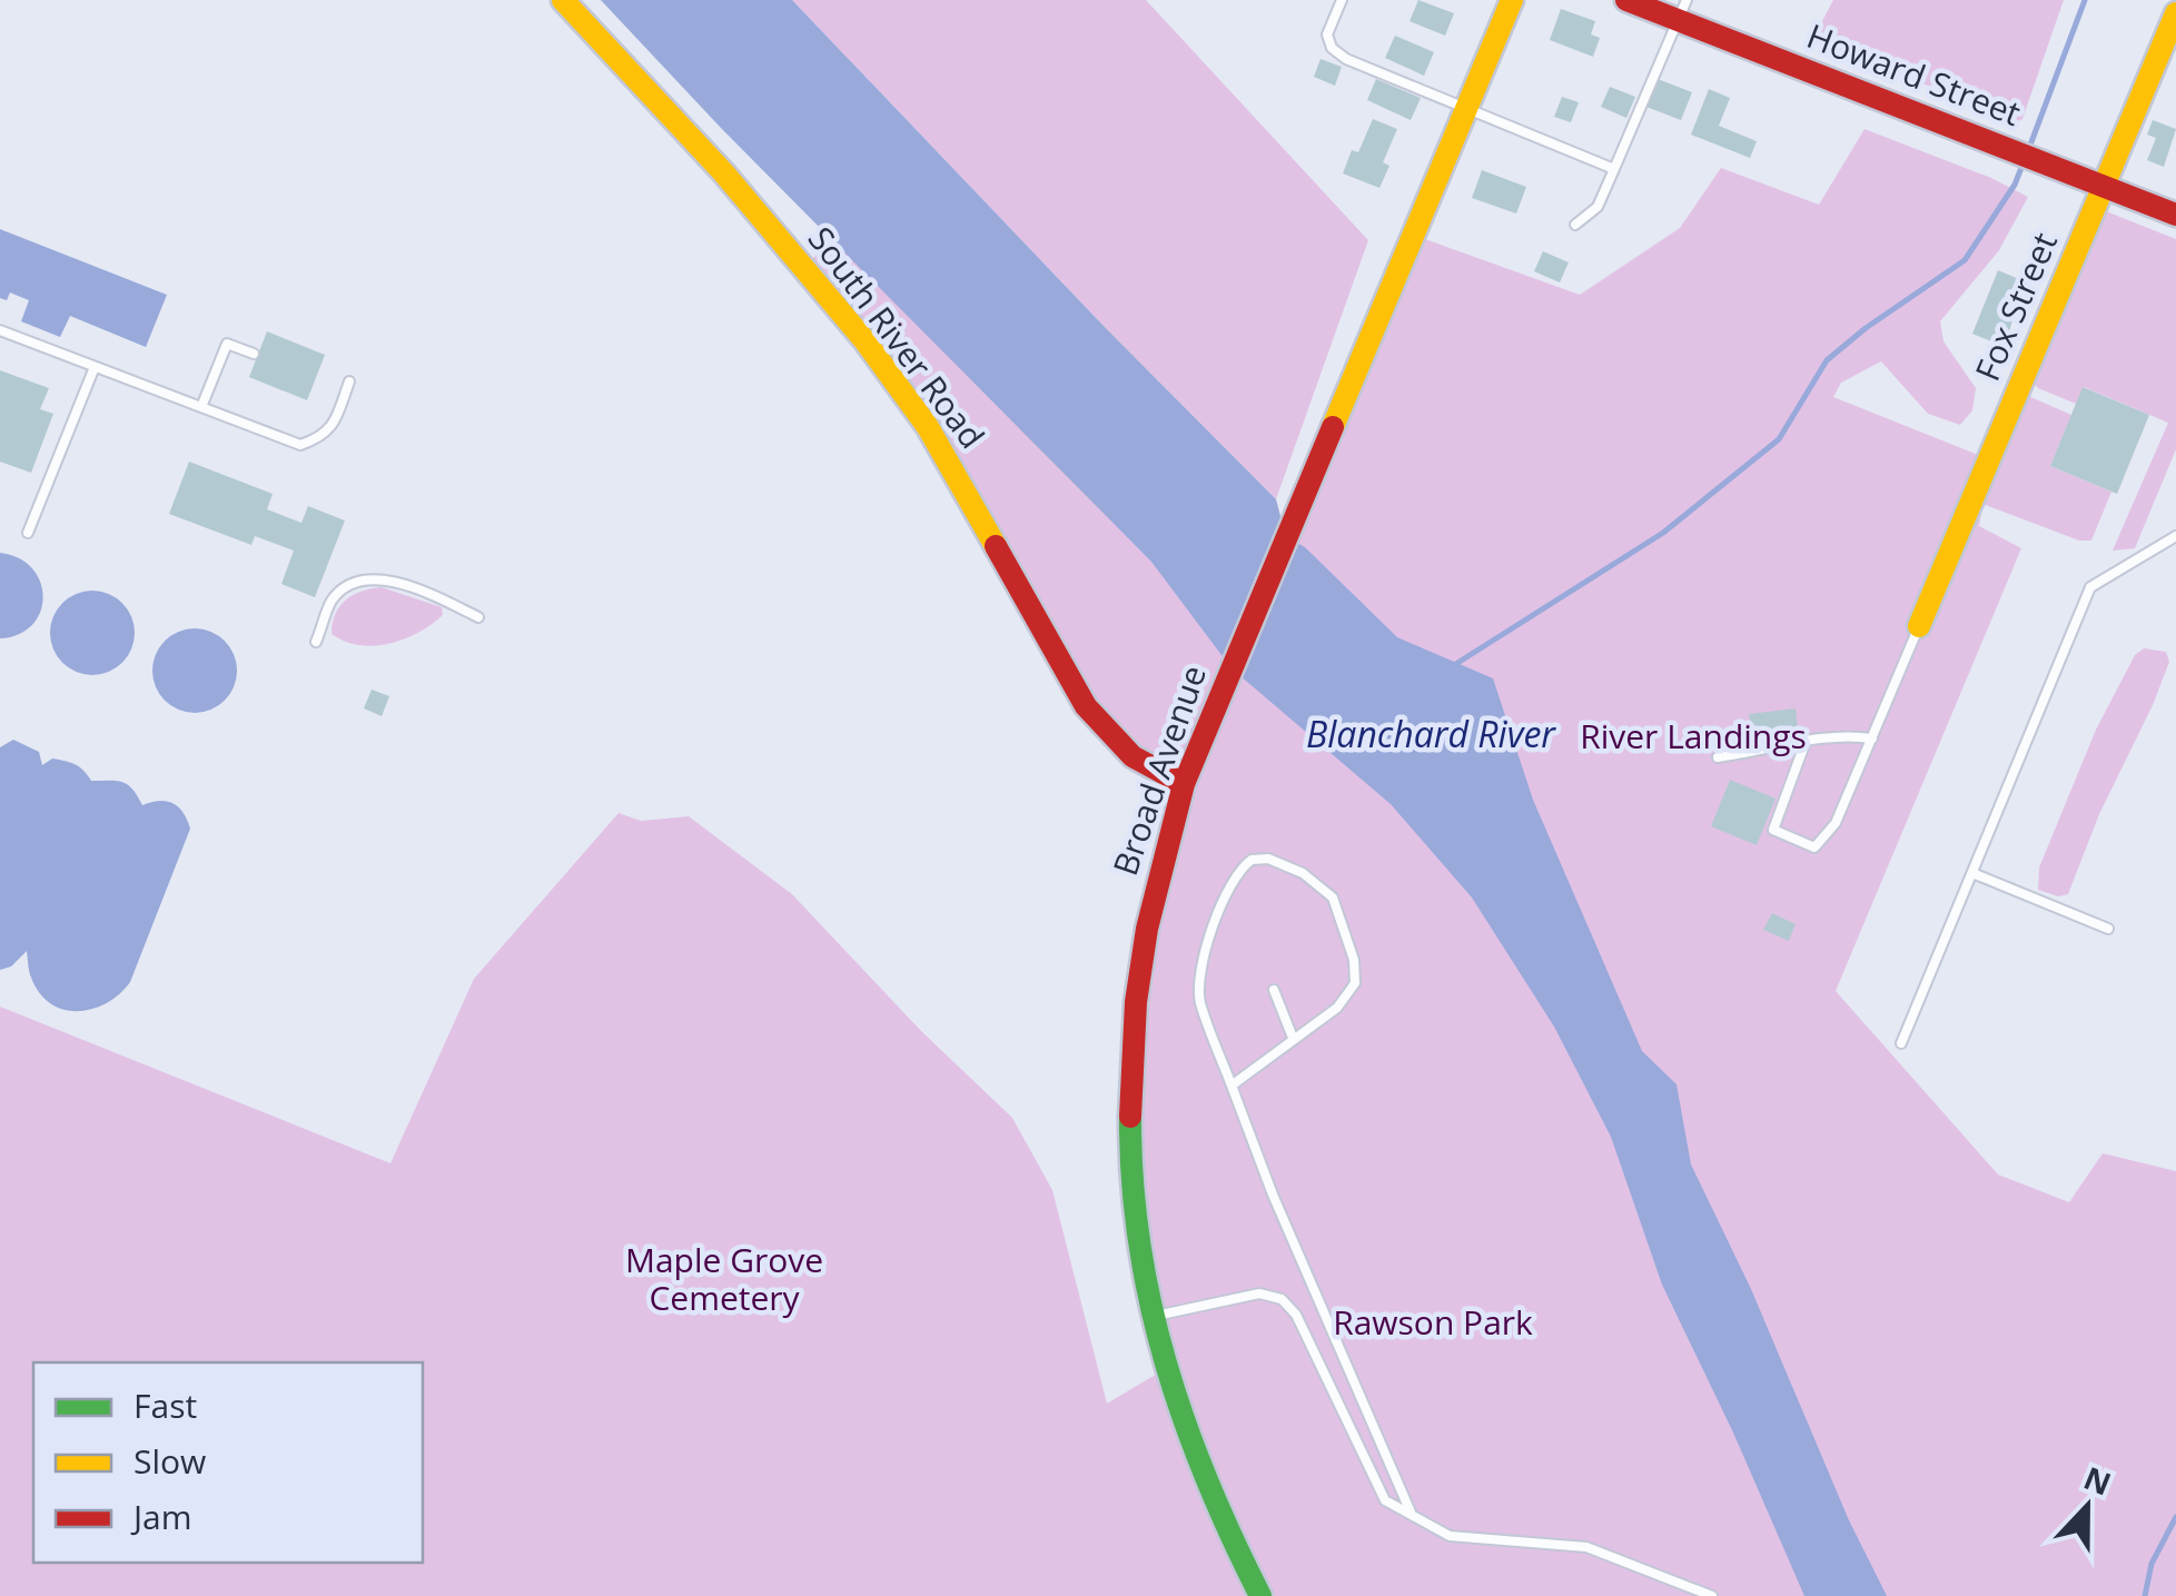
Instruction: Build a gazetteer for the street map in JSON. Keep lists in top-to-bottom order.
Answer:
{
  "streets": {
    "street": [
      "Howard Street",
      "Fox Street",
      "South River Road",
      "Broad Avenue"
    ]
  },
  "crossings": [
    ["Howard Street", "Fox Street"],
    ["South River Road", "Broad Avenue"]
  ],
  "water": ["Blanchard River"],
  "parks": ["River Landings", "Maple Grove Cemetery", "Rawson Park"],
  "legend": ["Fast", "Slow", "Jam"],
  "north": "top"
}
